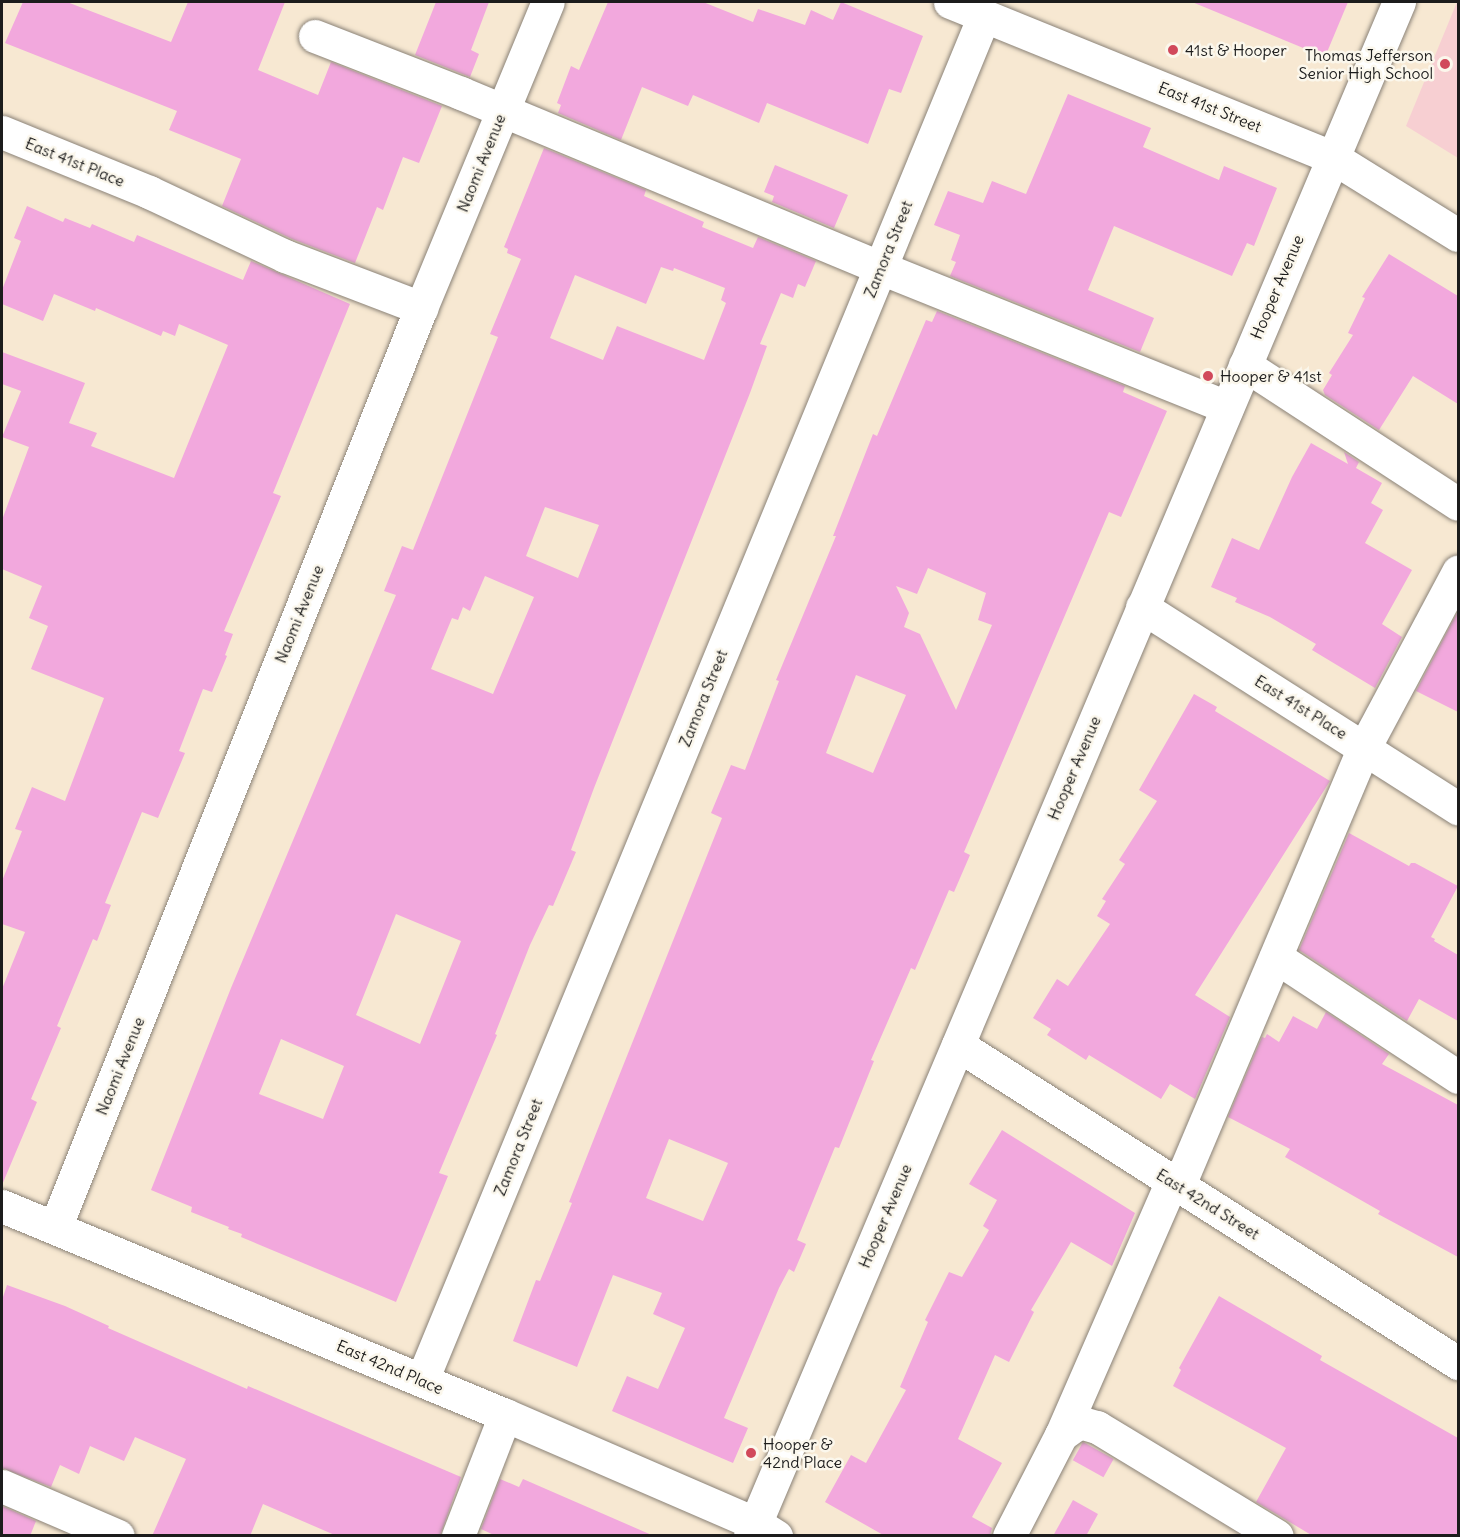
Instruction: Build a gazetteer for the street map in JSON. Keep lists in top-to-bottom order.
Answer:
{
  "streets": {
    "street": [
      "East 41st Street",
      "East 41st Place",
      "Naomi Avenue",
      "Zamora Street",
      "Hooper Avenue",
      "East 42nd Street",
      "East 42nd Place"
    ]
  },
  "crossings": [
    ["East 41st Street", "Zamora Street"],
    ["East 41st Street", "Hooper Avenue"],
    ["East 41st Place", "Naomi Avenue"],
    ["East 41st Place", "Hooper Avenue"],
    ["Naomi Avenue", "East 42nd Place"],
    ["Zamora Street", "East 42nd Place"],
    ["Hooper Avenue", "East 42nd Street"],
    ["Hooper Avenue", "East 42nd Place"]
  ],
  "places": [
    "41st & Hooper",
    "Thomas Jefferson Senior High School",
    "Hooper & 41st",
    "Hooper & 42nd Place"
  ]
}
